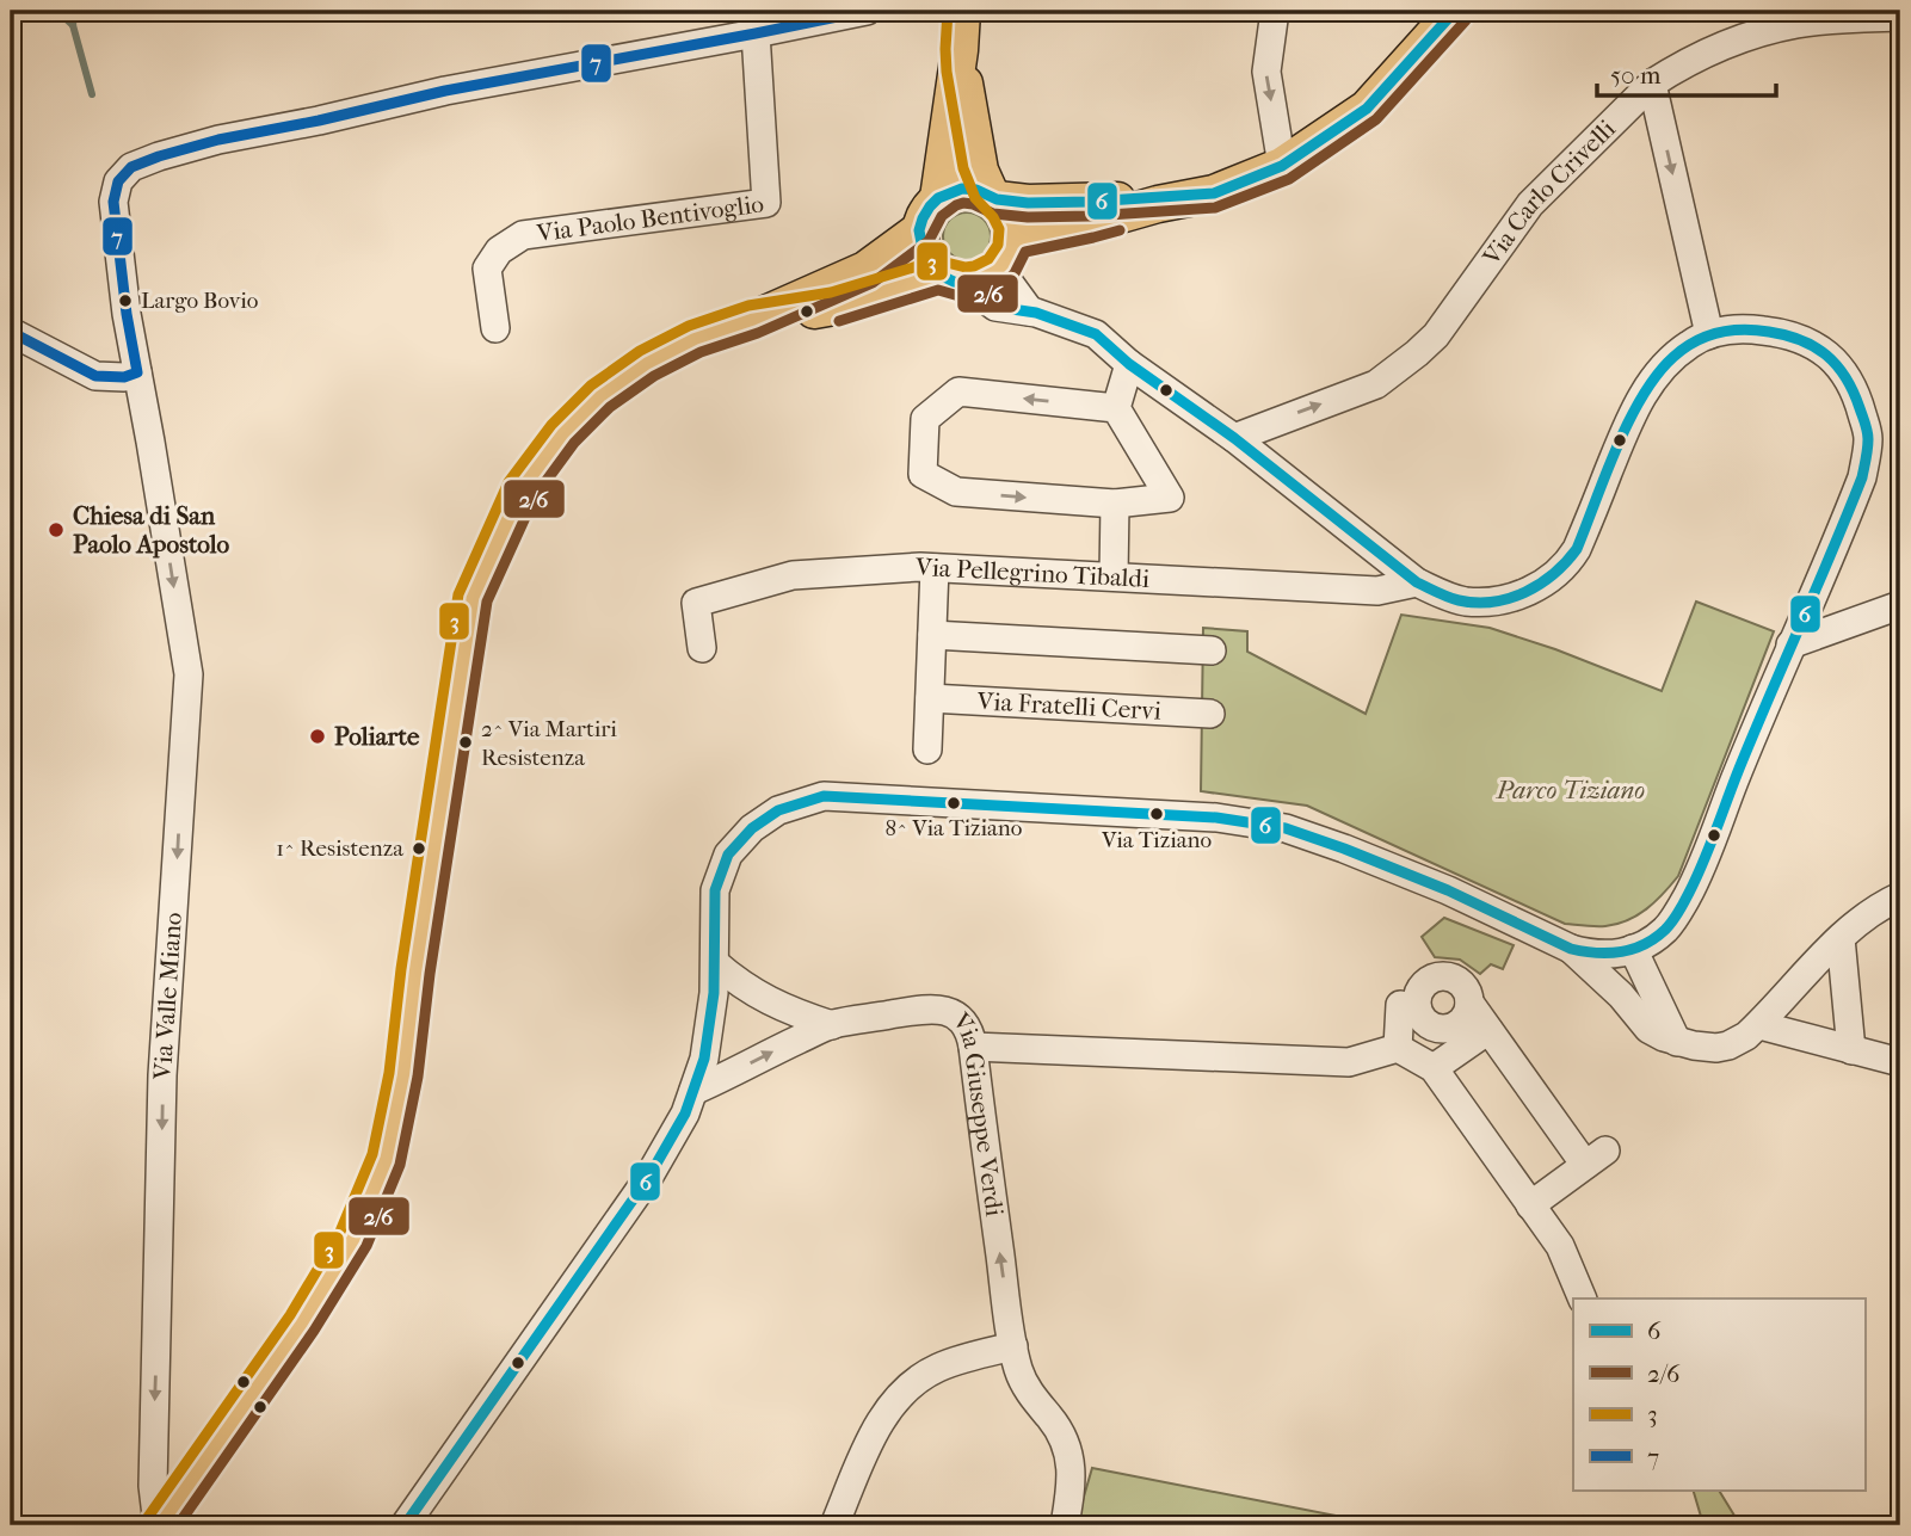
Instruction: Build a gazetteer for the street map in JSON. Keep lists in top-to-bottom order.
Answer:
{
  "streets": {
    "street": [
      "Via Carlo Crivelli",
      "Via Paolo Bentivoglio",
      "Via Pellegrino Tibaldi",
      "Via Fratelli Cervi",
      "Via Valle Miano",
      "Via Giuseppe Verdi"
    ]
  },
  "crossings": [
    ["Via Paolo Bentivoglio", "Via Valle Miano"]
  ],
  "one_way": ["Via Carlo Crivelli", "Via Valle Miano", "Via Giuseppe Verdi"],
  "parks": ["Parco Tiziano"],
  "places": [
    "Largo Bovio",
    "Chiesa di San Paolo Apostolo",
    "Poliarte",
    "2^ Via Martiri Resistenza",
    "8^ Via Tiziano",
    "Via Tiziano",
    "1^ Resistenza"
  ],
  "lines": [
    "transit line 6",
    "transit line 3",
    "transit line 7",
    "transit line 2/6"
  ],
  "legend": [
    "6",
    "2/6",
    "3",
    "7"
  ],
  "scale_bar": "50 m"
}
